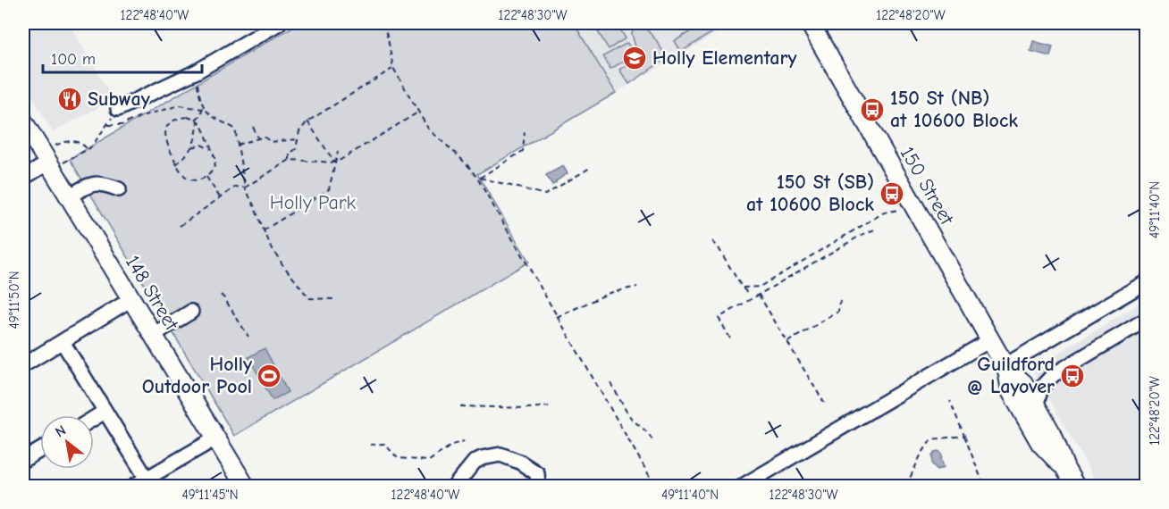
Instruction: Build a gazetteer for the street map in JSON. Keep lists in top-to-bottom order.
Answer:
{
  "streets": {
    "main road": ["150 Street", "148 Street"]
  },
  "parks": ["Holly Park"],
  "places": {
    "school or university": ["Holly Elementary"],
    "restaurant": ["Subway"],
    "bus stop": ["150 St (NB) at 10600 Block", "150 St (SB) at 10600 Block", "Guildford @ Layover"],
    "sports": ["Holly Outdoor Pool"]
  },
  "scale_bar": "100 m",
  "north": "top left",
  "coordinates": [
    "122°48'40\"W",
    "122°48'30\"W",
    "122°48'20\"W",
    "49°11'40\"N",
    "49°11'50\"N",
    "49°11'45\"N"
  ]
}
